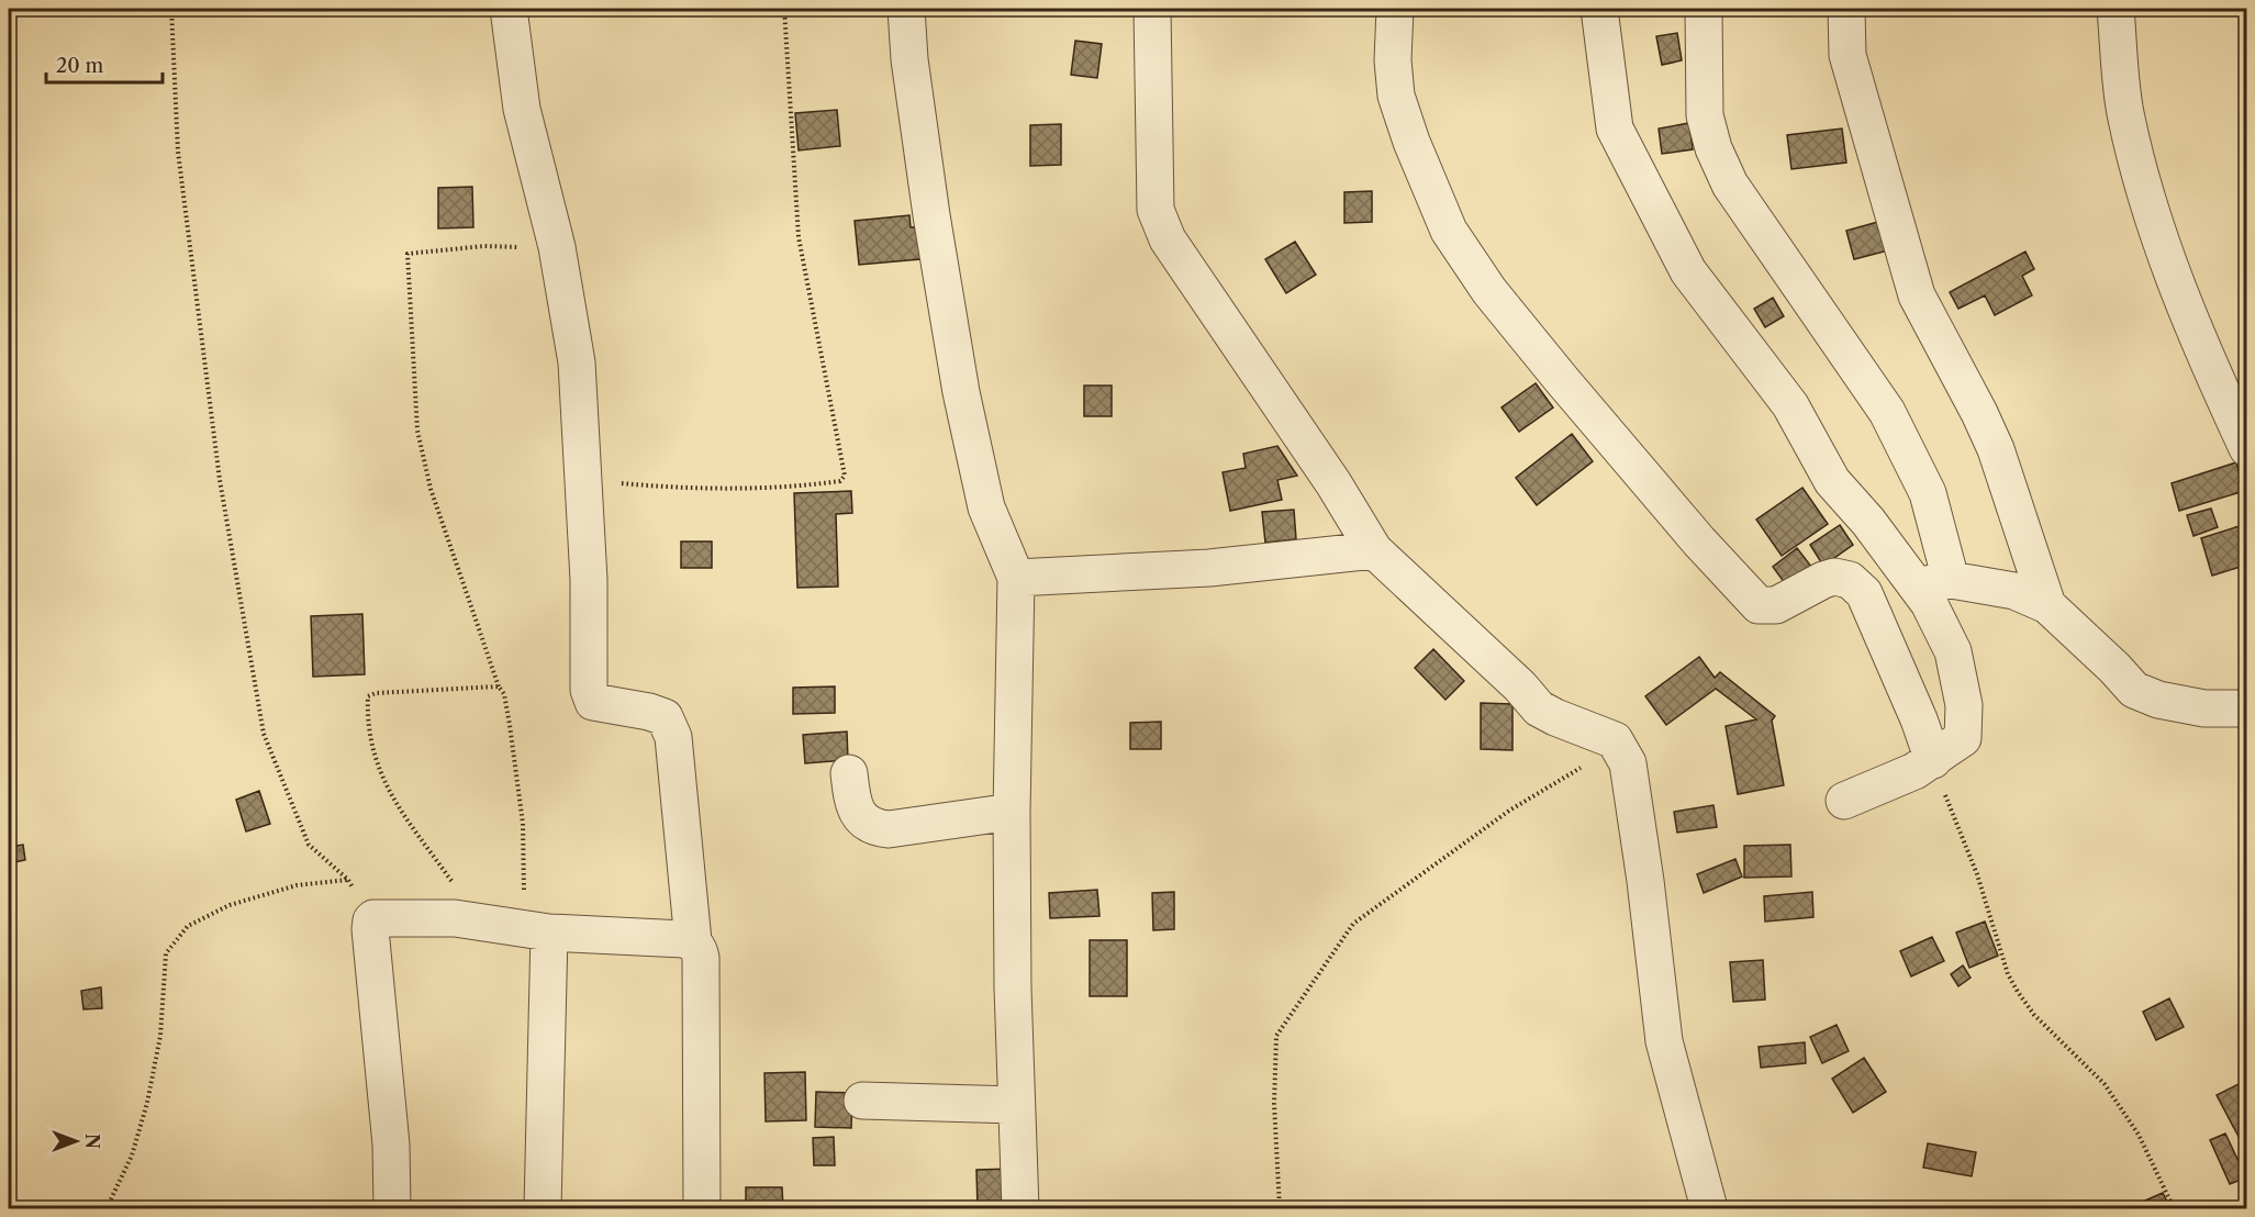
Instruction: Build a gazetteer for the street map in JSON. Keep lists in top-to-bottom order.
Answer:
{
  "scale_bar": "20 m",
  "north": "right"
}
